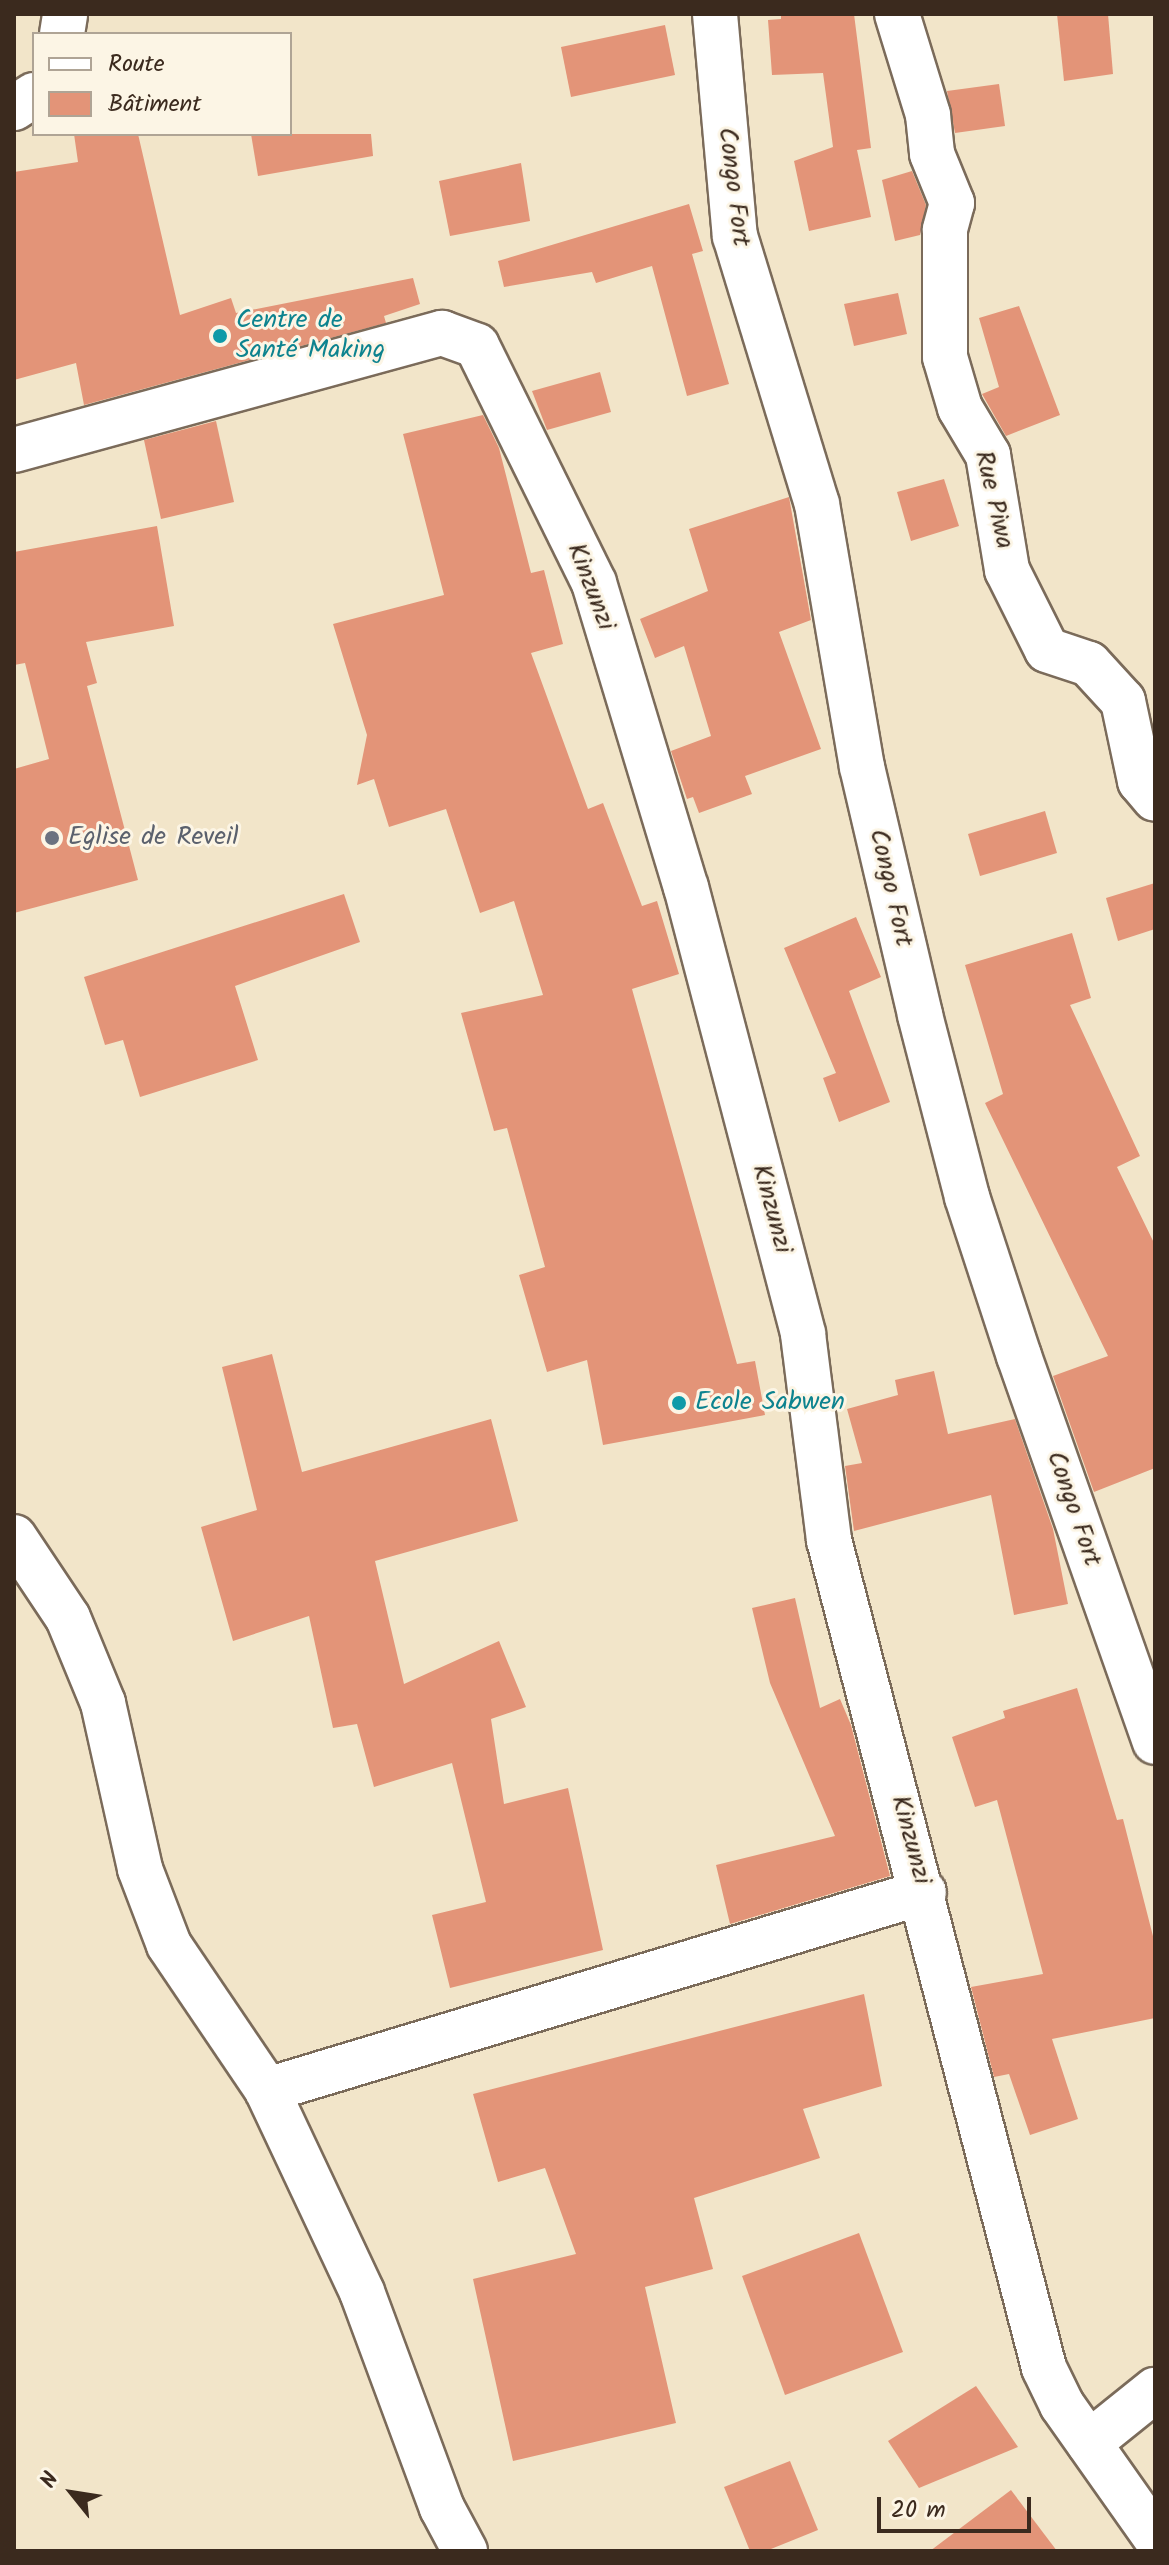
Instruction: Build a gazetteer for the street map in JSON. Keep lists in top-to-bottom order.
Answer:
{
  "streets": {
    "street": ["Congo Fort", "Rue Piwa", "Kinzunzi"]
  },
  "places": ["Centre de Santé Making", "Eglise de Reveil", "Ecole Sabwen"],
  "legend": ["Route", "Bâtiment"],
  "scale_bar": "20 m",
  "north": "top left"
}
